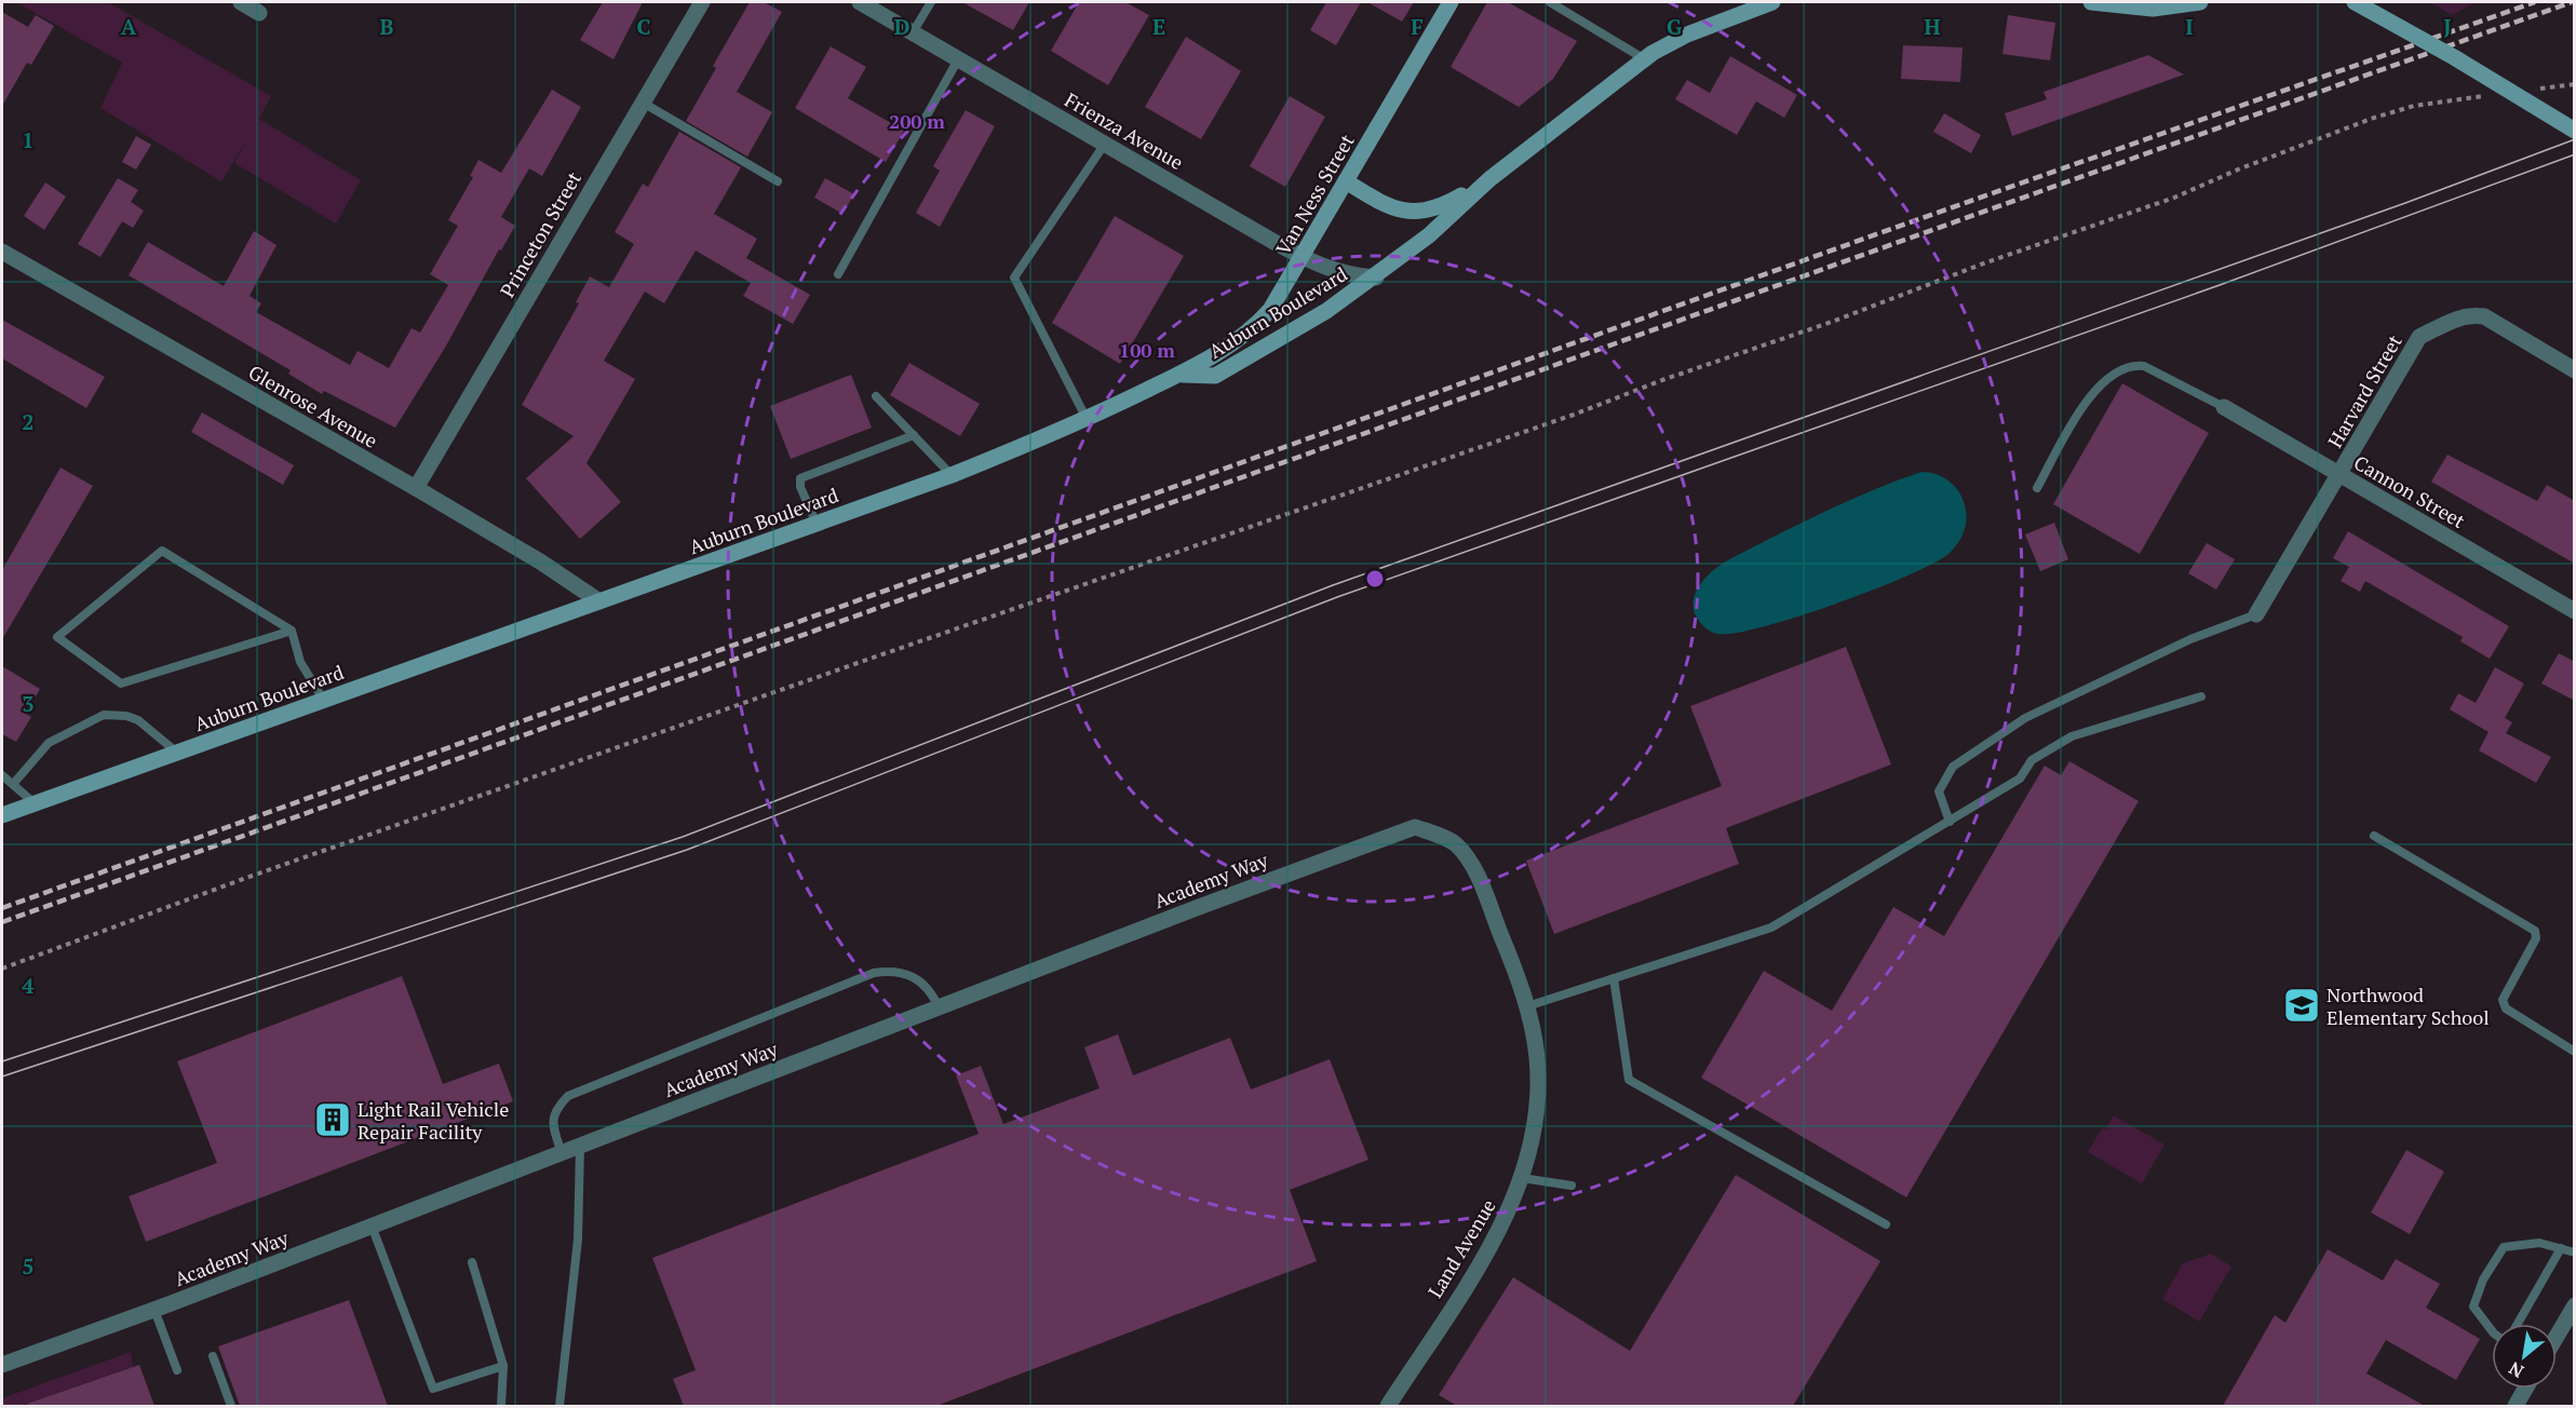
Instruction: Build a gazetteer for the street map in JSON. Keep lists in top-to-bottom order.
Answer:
{
  "streets": {
    "street": [
      "Frienza Avenue",
      "Van Ness Street",
      "Princeton Street",
      "Auburn Boulevard",
      "Harvard Street",
      "Glenrose Avenue",
      "Cannon Street",
      "Academy Way",
      "Land Avenue"
    ]
  },
  "crossings": [
    ["Frienza Avenue", "Van Ness Street"],
    ["Frienza Avenue", "Auburn Boulevard"],
    ["Van Ness Street", "Auburn Boulevard"],
    ["Princeton Street", "Glenrose Avenue"],
    ["Auburn Boulevard", "Glenrose Avenue"],
    ["Harvard Street", "Cannon Street"],
    ["Academy Way", "Land Avenue"]
  ],
  "places": {
    "school or university": ["Northwood Elementary School"],
    "building": ["Light Rail Vehicle Repair Facility"]
  },
  "north": "bottom left",
  "grid": {
    "columns": [
      "A",
      "B",
      "C",
      "D",
      "E",
      "F",
      "G",
      "H",
      "I",
      "J"
    ],
    "rows": [
      "1",
      "2",
      "3",
      "4",
      "5"
    ]
  },
  "rings": ["200 m", "100 m"]
}
